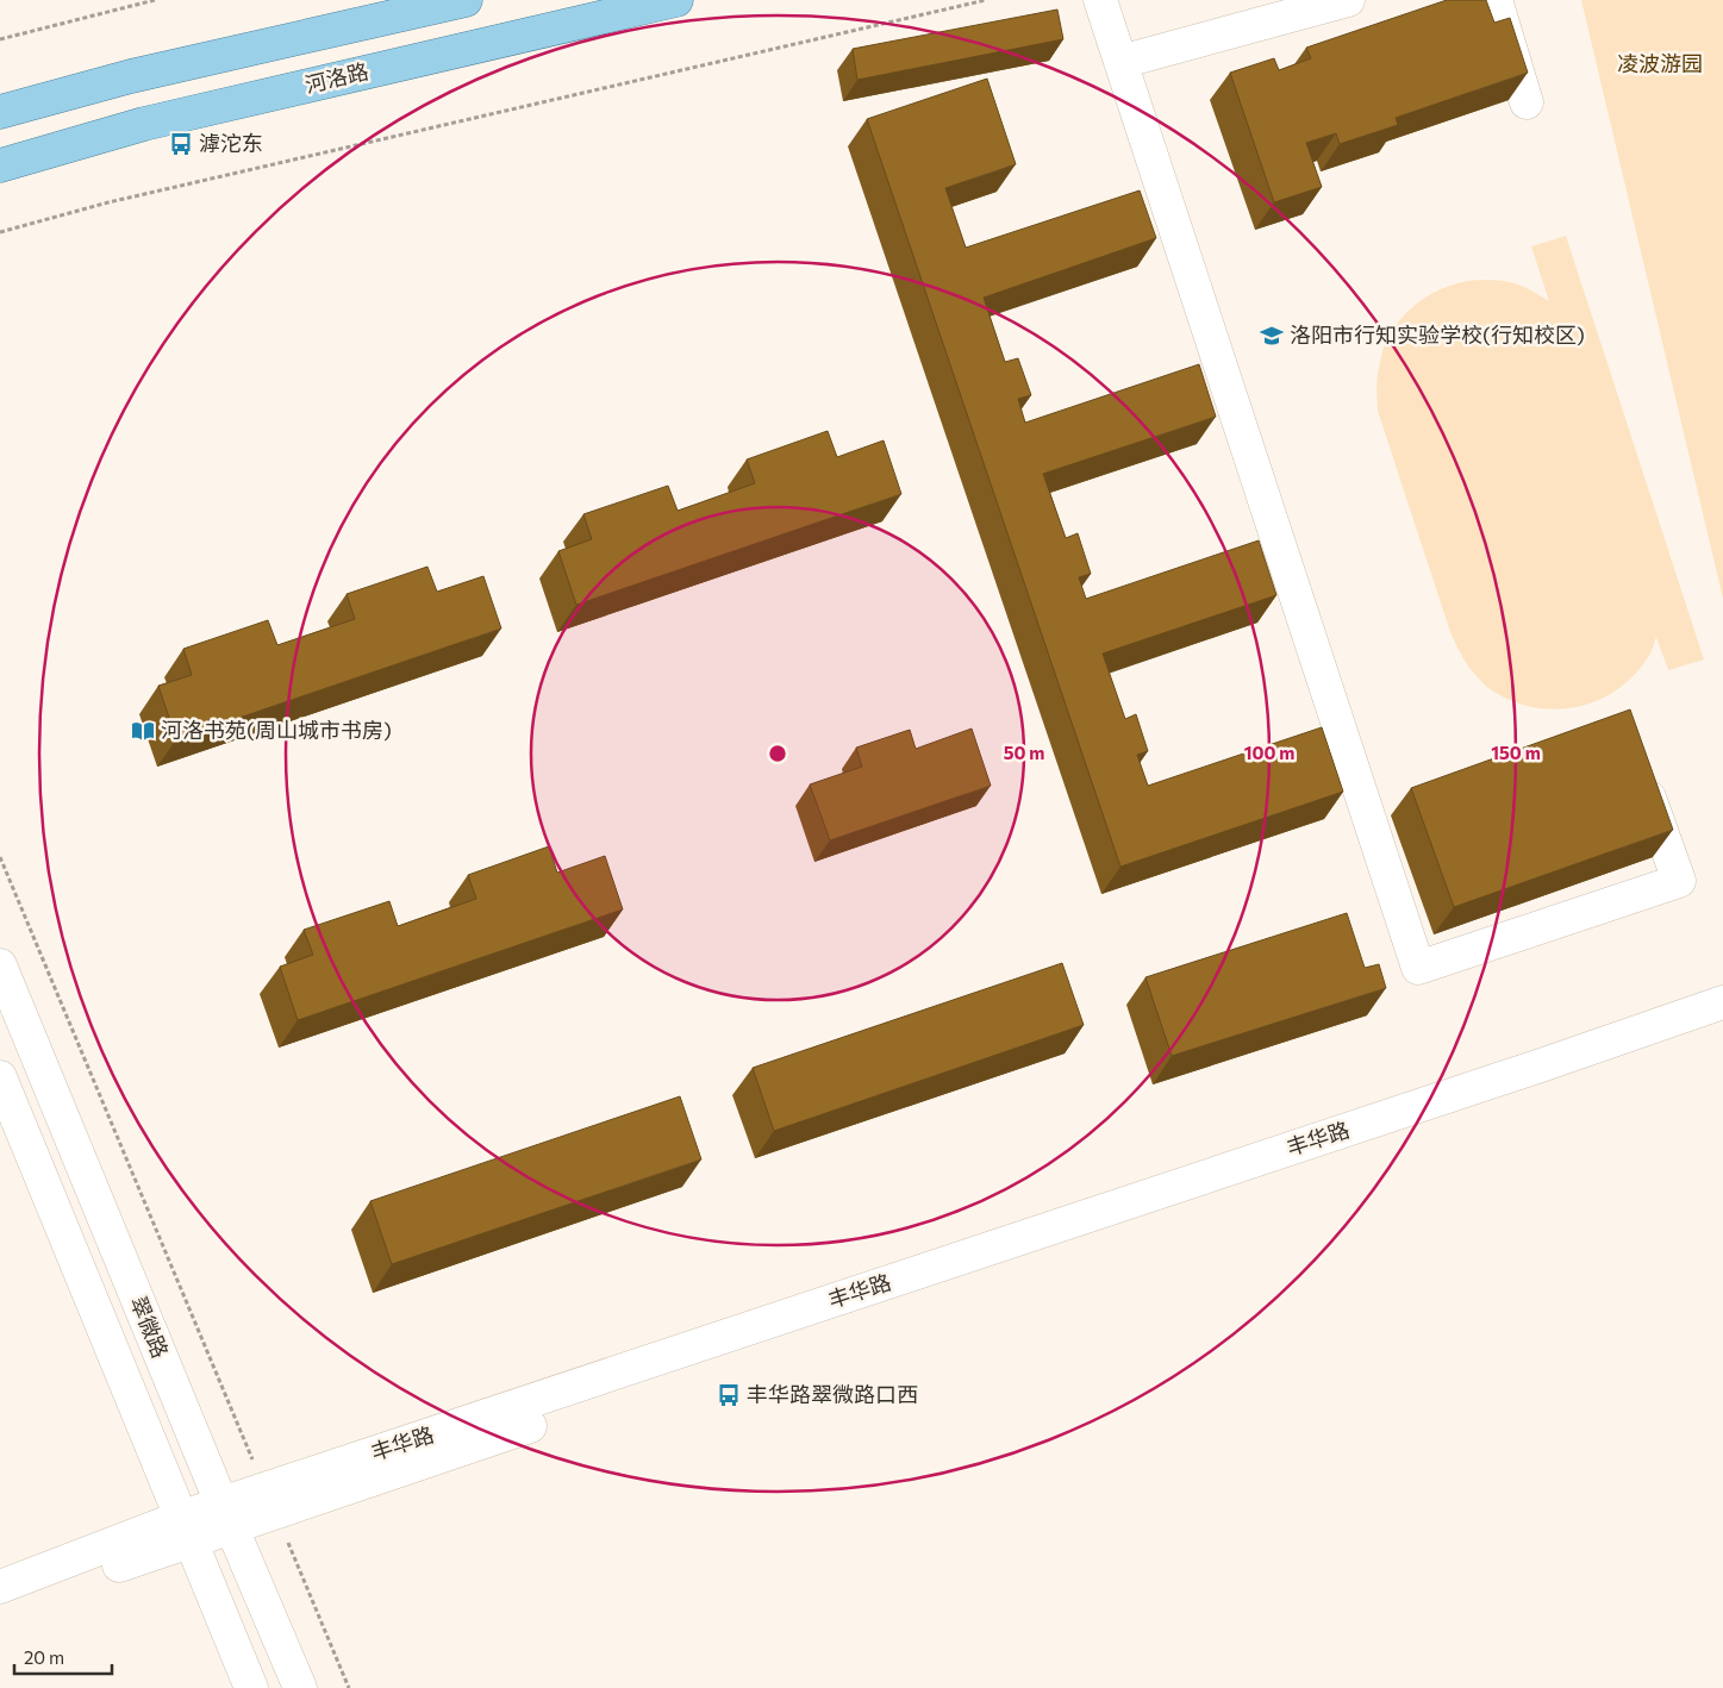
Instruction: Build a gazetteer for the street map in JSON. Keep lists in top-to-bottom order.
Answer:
{
  "streets": {
    "main road": ["河洛路"],
    "street": ["丰华路", "翠微路"]
  },
  "crossings": [
    ["丰华路", "翠微路"]
  ],
  "parks": ["凌波游园"],
  "places": {
    "bus stop": ["滹沱东", "丰华路翠微路口西"],
    "school or university": ["洛阳市行知实验学校(行知校区)"],
    "library": ["河洛书苑(周山城市书房)"]
  },
  "scale_bar": "20 m",
  "rings": ["50 m", "100 m", "150 m"]
}
